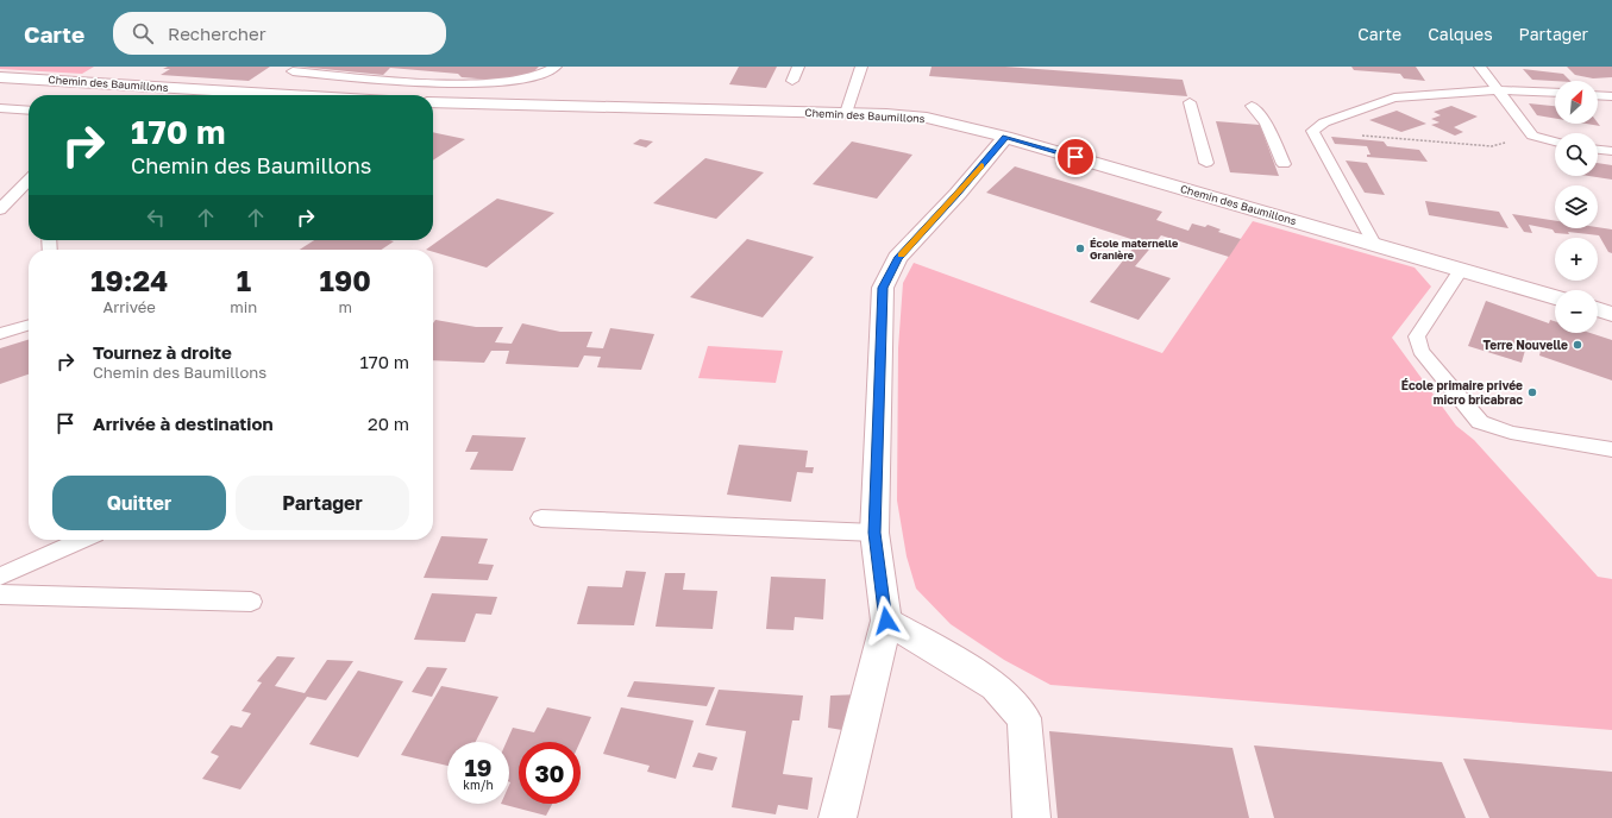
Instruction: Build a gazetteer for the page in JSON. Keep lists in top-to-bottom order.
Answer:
{
  "streets": {
    "street": ["Chemin des Baumillons"]
  },
  "places": ["École maternelle Granière", "Terre Nouvelle", "École primaire privée micro bricabrac"],
  "north": "top right",
  "page": {
    "header": "Carte",
    "search": "Rechercher",
    "nav": ["Carte", "Calques", "Partager"],
    "map_buttons": ["+", "−"],
    "turn": ["170 m", "Chemin des Baumillons"],
    "eta": [
      "19:24",
      "Arrivée",
      "1",
      "min",
      "190",
      "m"
    ],
    "list": [
      {
        "name": "Tournez à droite",
        "note": "Chemin des Baumillons",
        "value": "170 m"
      },
      {
        "name": "Arrivée à destination",
        "value": "20 m"
      }
    ],
    "buttons": ["Quitter", "Partager"],
    "speed": "19 km/h",
    "limit": "30"
  }
}
